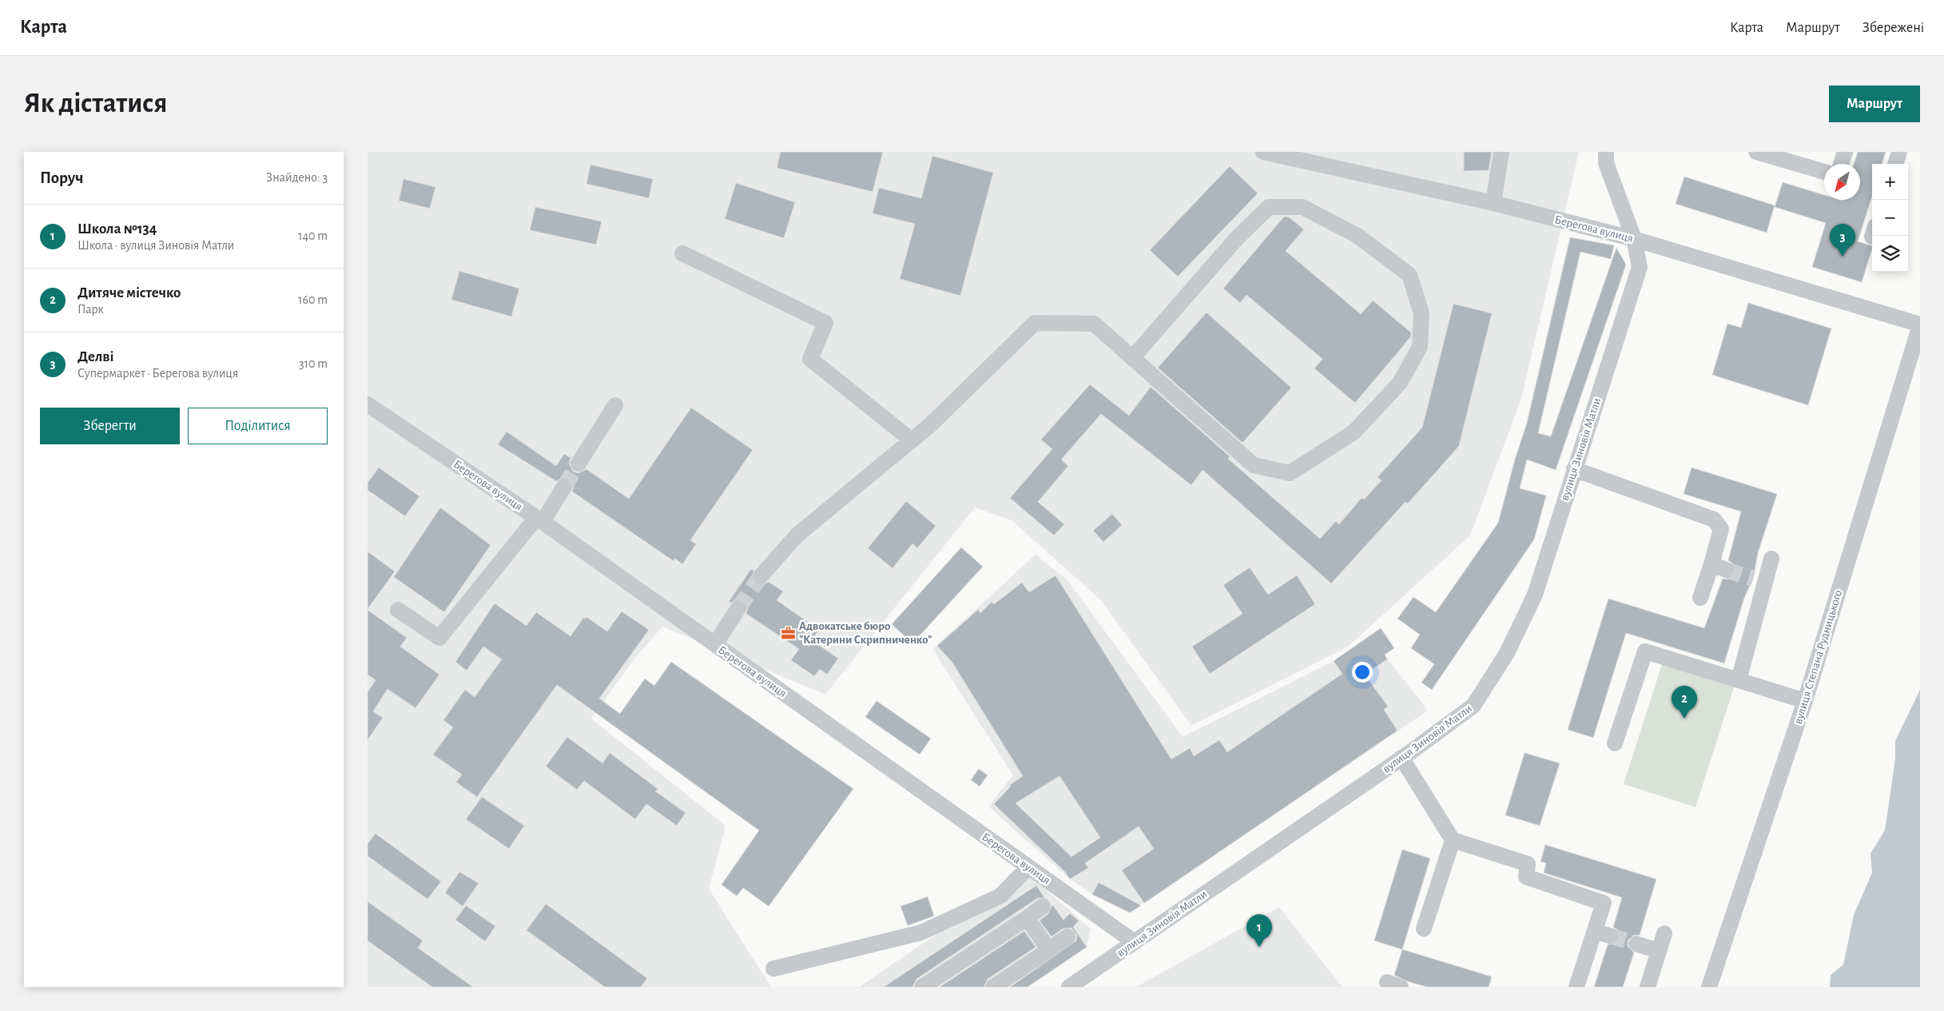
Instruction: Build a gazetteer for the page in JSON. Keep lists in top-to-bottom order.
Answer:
{
  "streets": {
    "street": ["Берегова вулиця", "вулиця Зиновія Матли", "вулиця Степана Рудницького"]
  },
  "crossings": [
    ["Берегова вулиця", "вулиця Зиновія Матли"],
    ["Берегова вулиця", "вулиця Степана Рудницького"]
  ],
  "places": {
    "office": ["Адвокатське бюро \"Катерини Скрипниченко\""]
  },
  "north": "bottom left",
  "page": {
    "header": "Карта",
    "nav": ["Карта", "Маршрут", "Збережені"],
    "buttons": [
      "Маршрут",
      ["Зберегти", "Поділитися"]
    ],
    "title": "Як дістатися",
    "heading": ["Поруч", "Знайдено: 3"],
    "map_buttons": ["+", "−"],
    "list": [
      {
        "mark": "1",
        "name": "Школа №134",
        "note": "Школа · вулиця Зиновія Матли",
        "value": "140 m"
      },
      {
        "mark": "2",
        "name": "Дитяче містечко",
        "note": "Парк",
        "value": "160 m"
      },
      {
        "mark": "3",
        "name": "Делві",
        "note": "Супермаркет · Берегова вулиця",
        "value": "310 m"
      }
    ],
    "pins": ["3", "2", "1"]
  }
}
